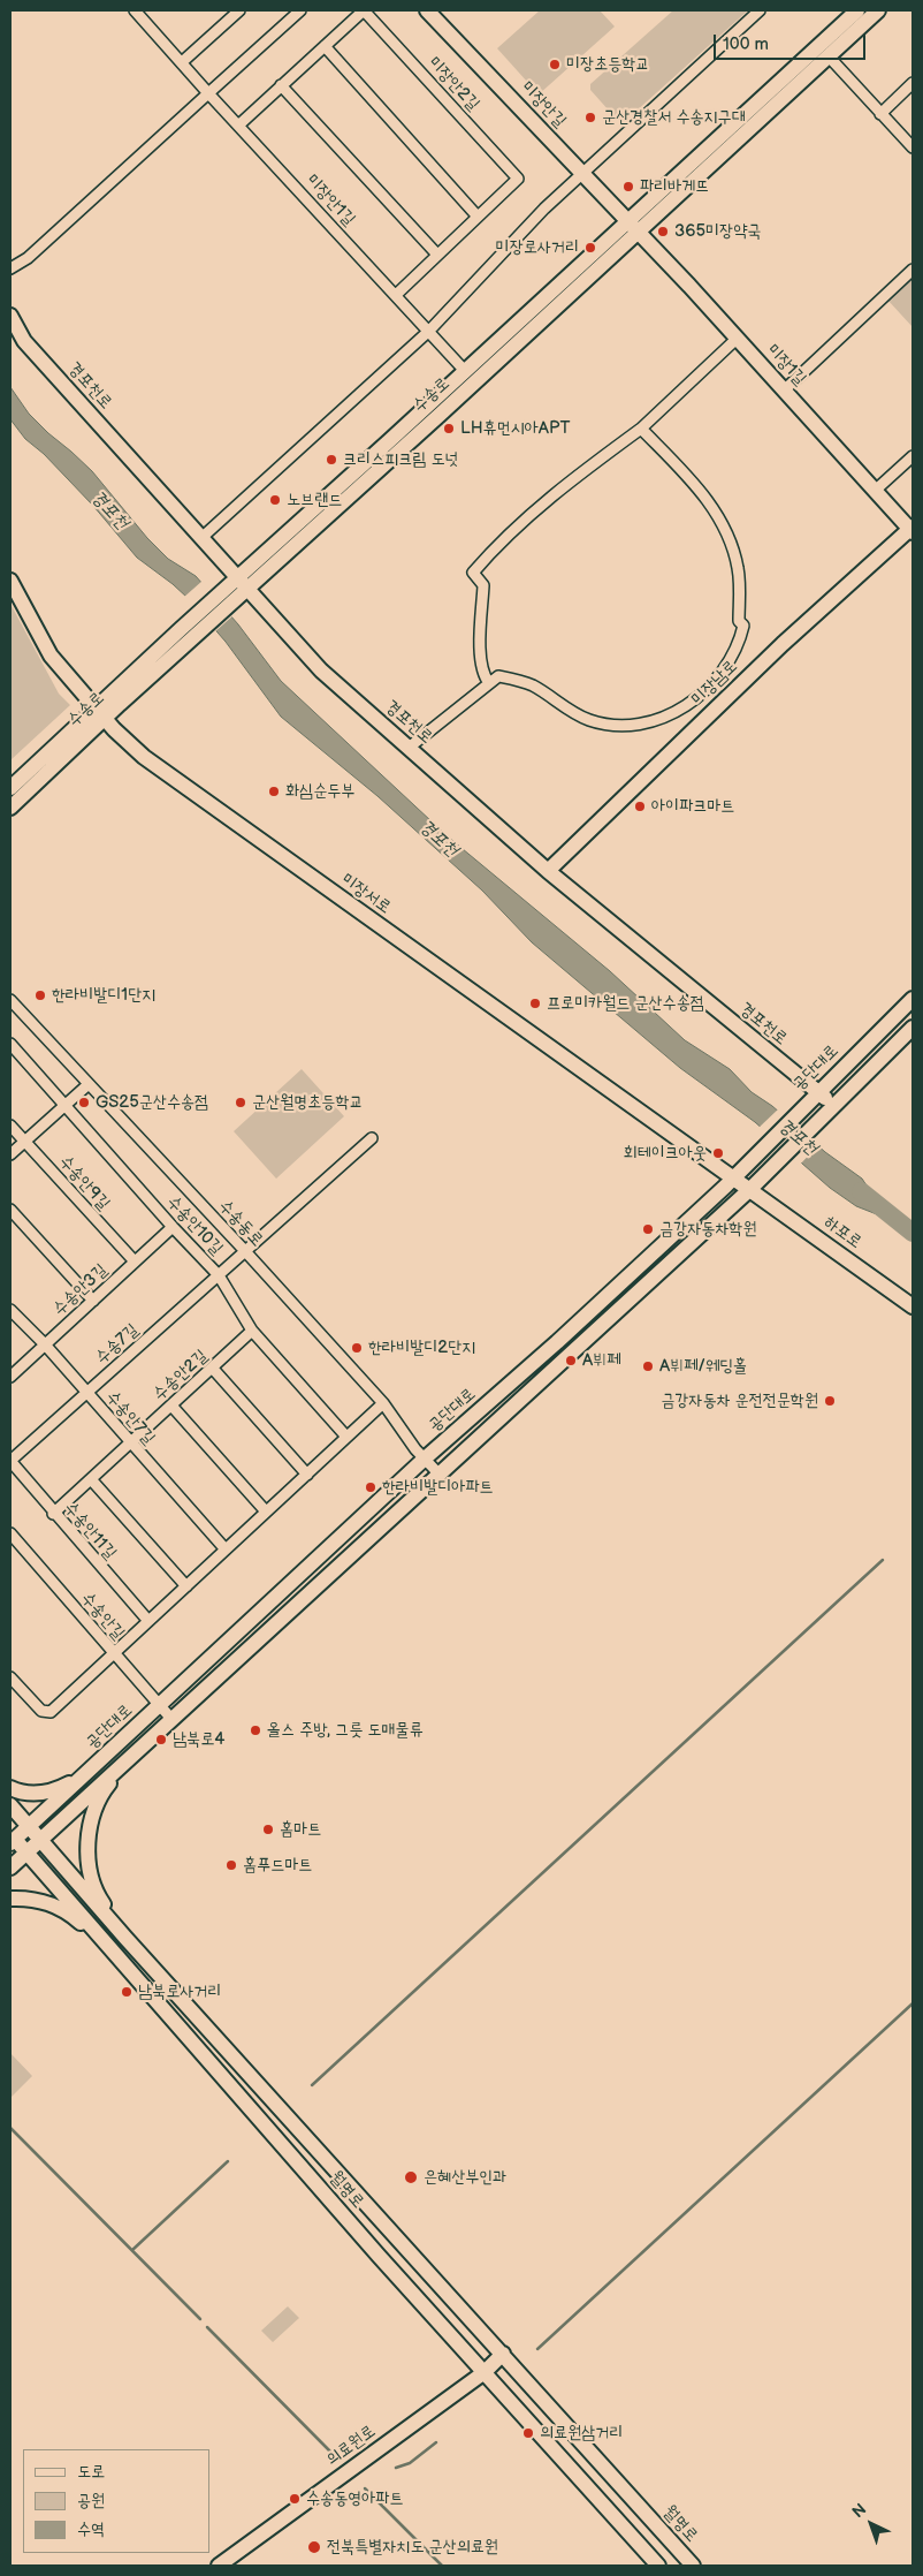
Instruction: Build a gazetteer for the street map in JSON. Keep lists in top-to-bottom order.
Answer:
{
  "streets": {
    "street": [
      "미장안2길",
      "미장안길",
      "미장안1길",
      "미장1길",
      "경포천로",
      "수송로",
      "미장남로",
      "미장서로",
      "공단대로",
      "수송안9길",
      "수송동로",
      "수송안10길",
      "하포로",
      "수송안3길",
      "수송7길",
      "수송안2길",
      "수송안7길",
      "수송안11길",
      "수송안길",
      "월명로",
      "의료원로"
    ]
  },
  "crossings": [
    ["미장안2길", "미장안1길"],
    ["미장안길", "미장1길"],
    ["미장안길", "수송로"],
    ["미장안1길", "수송로"],
    ["미장1길", "수송로"],
    ["미장1길", "미장남로"],
    ["경포천로", "수송로"],
    ["경포천로", "미장남로"],
    ["경포천로", "공단대로"],
    ["수송로", "미장서로"],
    ["미장서로", "공단대로"],
    ["미장서로", "하포로"],
    ["공단대로", "수송동로"],
    ["공단대로", "하포로"],
    ["공단대로", "수송안길"],
    ["공단대로", "월명로"],
    ["수송안9길", "수송안3길"],
    ["수송동로", "수송7길"],
    ["수송안10길", "수송안3길"],
    ["수송안10길", "수송7길"],
    ["수송안10길", "수송안2길"],
    ["수송안3길", "수송안7길"],
    ["수송7길", "수송안7길"],
    ["수송7길", "수송안11길"],
    ["수송안2길", "수송안7길"],
    ["수송안2길", "수송안11길"],
    ["월명로", "의료원로"]
  ],
  "water": ["경포천"],
  "places": [
    "미장초등학교",
    "군산경찰서 수송지구대",
    "파리바게뜨",
    "365미장약국",
    "미장로사거리",
    "LH휴먼시아APT",
    "크리스피크림 도넛",
    "노브랜드",
    "화심순두부",
    "아이파크마트",
    "한라비발디1단지",
    "프로미카월드 군산수송점",
    "GS25군산수송점",
    "군산월명초등학교",
    "회테이크아웃",
    "금강자동차학원",
    "한라비발디2단지",
    "A뷔페",
    "A뷔페/웨딩홀",
    "금강자동차 운전전문학원",
    "한라비발디아파트",
    "올스 주방, 그릇 도매물류",
    "남북로4",
    "홈마트",
    "홈푸드마트",
    "남북로사거리",
    "은혜산부인과",
    "의료원삼거리",
    "수송동영아파트",
    "전북특별자치도 군산의료원"
  ],
  "legend": ["도로", "공원", "수역"],
  "scale_bar": "100 m",
  "north": "top left"
}
